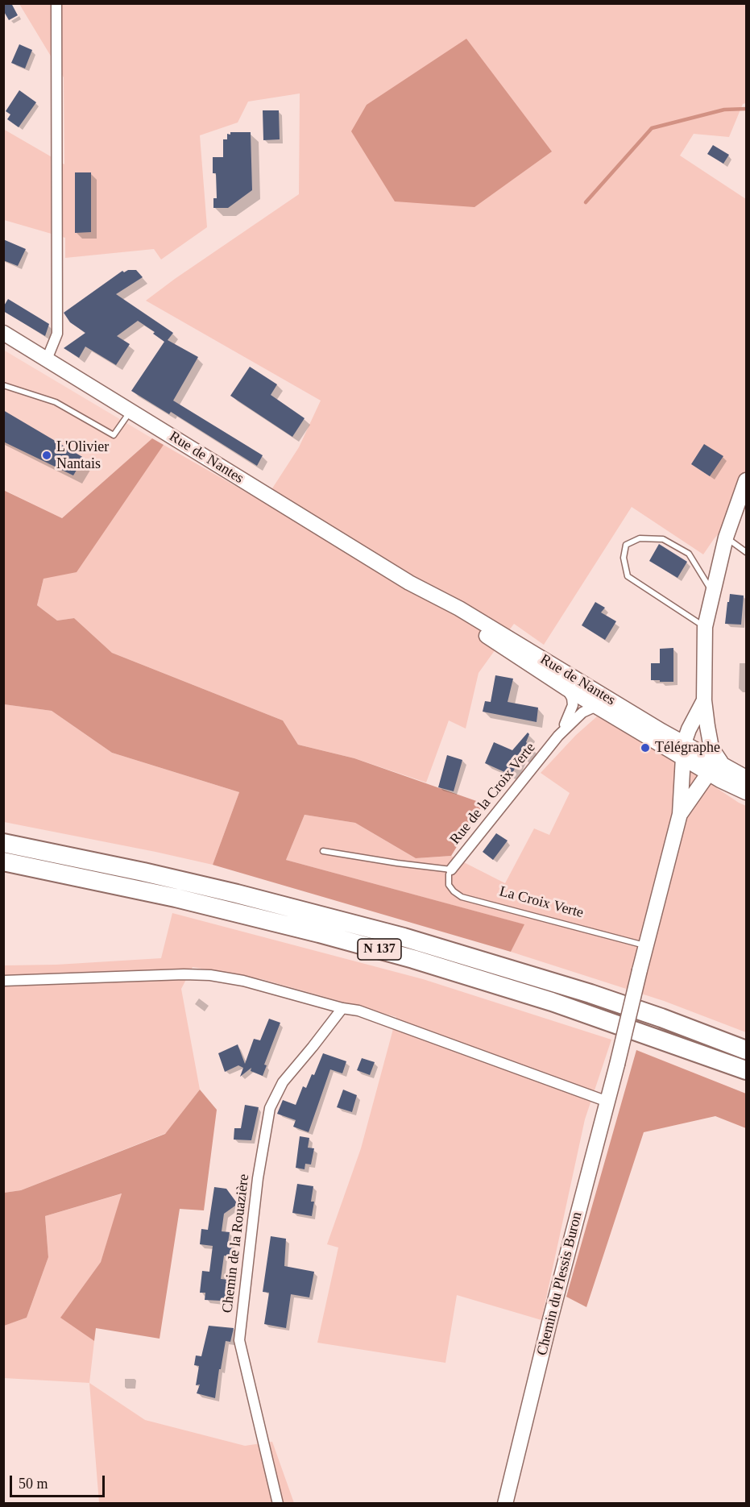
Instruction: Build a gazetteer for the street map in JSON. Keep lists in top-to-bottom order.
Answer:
{
  "streets": {
    "highway": ["N 137"],
    "street": [
      "Rue de Nantes",
      "Rue de la Croix Verte",
      "Chemin de la Rouazière",
      "Chemin du Plessis Buron"
    ],
    "lane": ["La Croix Verte"]
  },
  "crossings": [
    ["Rue de Nantes", "Rue de la Croix Verte"],
    ["Rue de la Croix Verte", "La Croix Verte"],
    ["La Croix Verte", "Chemin du Plessis Buron"]
  ],
  "places": ["L'Olivier Nantais", "Télégraphe"],
  "scale_bar": "50 m"
}
